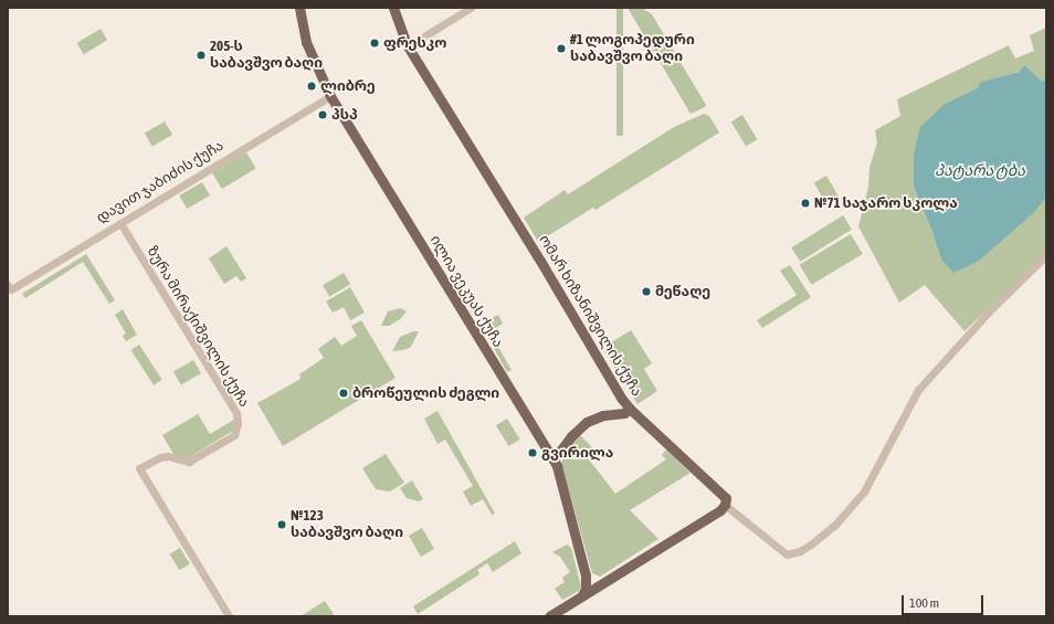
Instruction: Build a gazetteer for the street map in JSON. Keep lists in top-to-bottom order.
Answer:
{
  "streets": {
    "main road": ["ილია ვეკუას ქუჩა", "ომარ ხიზანიშვილის ქუჩა"],
    "street": ["დავით ჯაბიძის ქუჩა", "ზურა მირაქიშვილის ქუჩა"]
  },
  "crossings": [
    ["დავით ჯაბიძის ქუჩა", "ილია ვეკუას ქუჩა"],
    ["დავით ჯაბიძის ქუჩა", "ზურა მირაქიშვილის ქუჩა"]
  ],
  "water": ["პატარა ტბა"],
  "places": [
    "ფრესკო",
    "#1 ლოგოპედური საბავშვო ბაღი",
    "205-ს საბავშვო ბაღი",
    "ლიბრე",
    "პსპ",
    "№71 საჯარო სკოლა",
    "მეწაღე",
    "ბროწეულის ძეგლი",
    "გვირილა",
    "№123 საბავშვო ბაღი"
  ],
  "scale_bar": "100 m"
}
